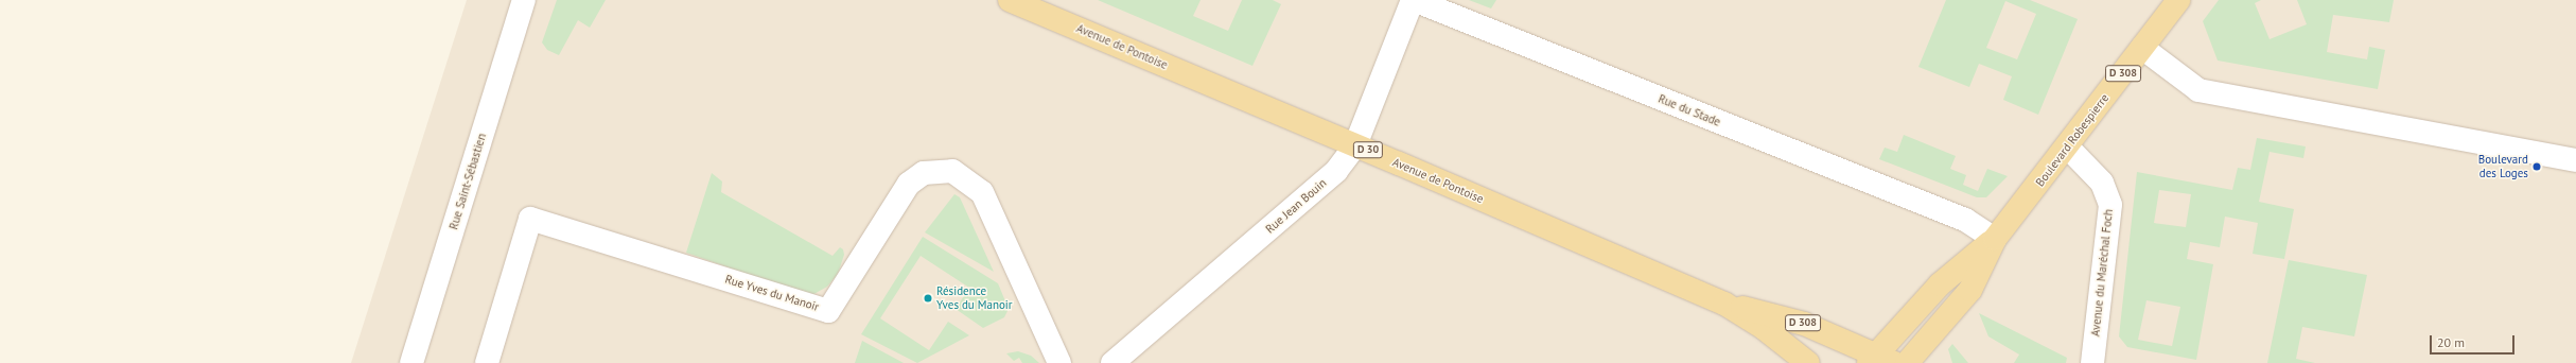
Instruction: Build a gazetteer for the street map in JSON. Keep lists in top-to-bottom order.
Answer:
{
  "streets": {
    "main road": [
      "Avenue de Pontoise",
      "D 308",
      "Boulevard Robespierre",
      "D 30"
    ],
    "street": [
      "Rue du Stade",
      "Rue Saint-Sébastien",
      "Rue Jean Bouin",
      "Avenue du Maréchal Foch",
      "Rue Yves du Manoir"
    ]
  },
  "crossings": [
    ["Avenue de Pontoise", "Boulevard Robespierre"],
    ["Avenue de Pontoise", "Rue Jean Bouin"],
    ["Rue du Stade", "Boulevard Robespierre"],
    ["Rue du Stade", "Rue Jean Bouin"],
    ["Boulevard Robespierre", "Avenue du Maréchal Foch"]
  ],
  "places": ["Boulevard des Loges", "Résidence Yves du Manoir"],
  "scale_bar": "20 m"
}
